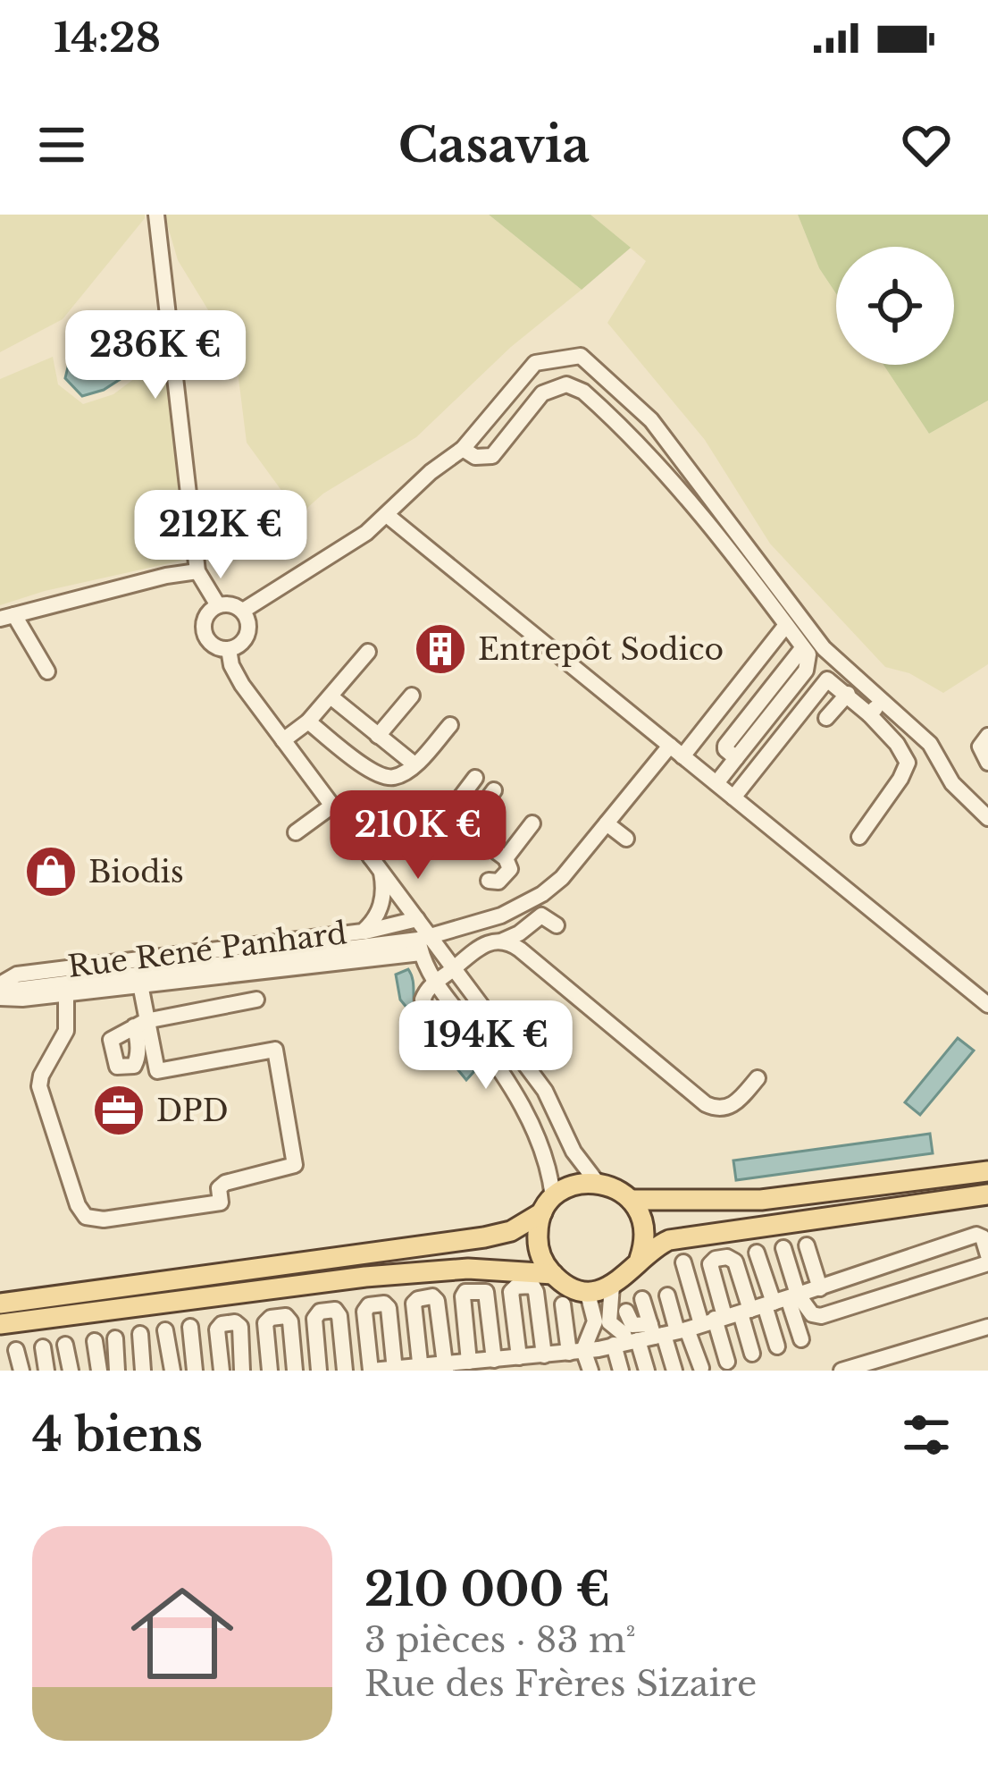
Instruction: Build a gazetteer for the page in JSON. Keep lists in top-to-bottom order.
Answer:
{
  "streets": {
    "street": ["Rue René Panhard"]
  },
  "places": {
    "building": ["Entrepôt Sodico"],
    "shop": ["Biodis"],
    "office": ["DPD"]
  },
  "page": {
    "status": "14:28",
    "header": "Casavia",
    "price": [
      "236K €",
      "212K €",
      "210K €",
      "194K €"
    ],
    "heading": "4 biens",
    "list": [
      {
        "name": "210 000 €",
        "note": "3 pièces · 83 m² · Rue des Frères Sizaire"
      }
    ]
  }
}
